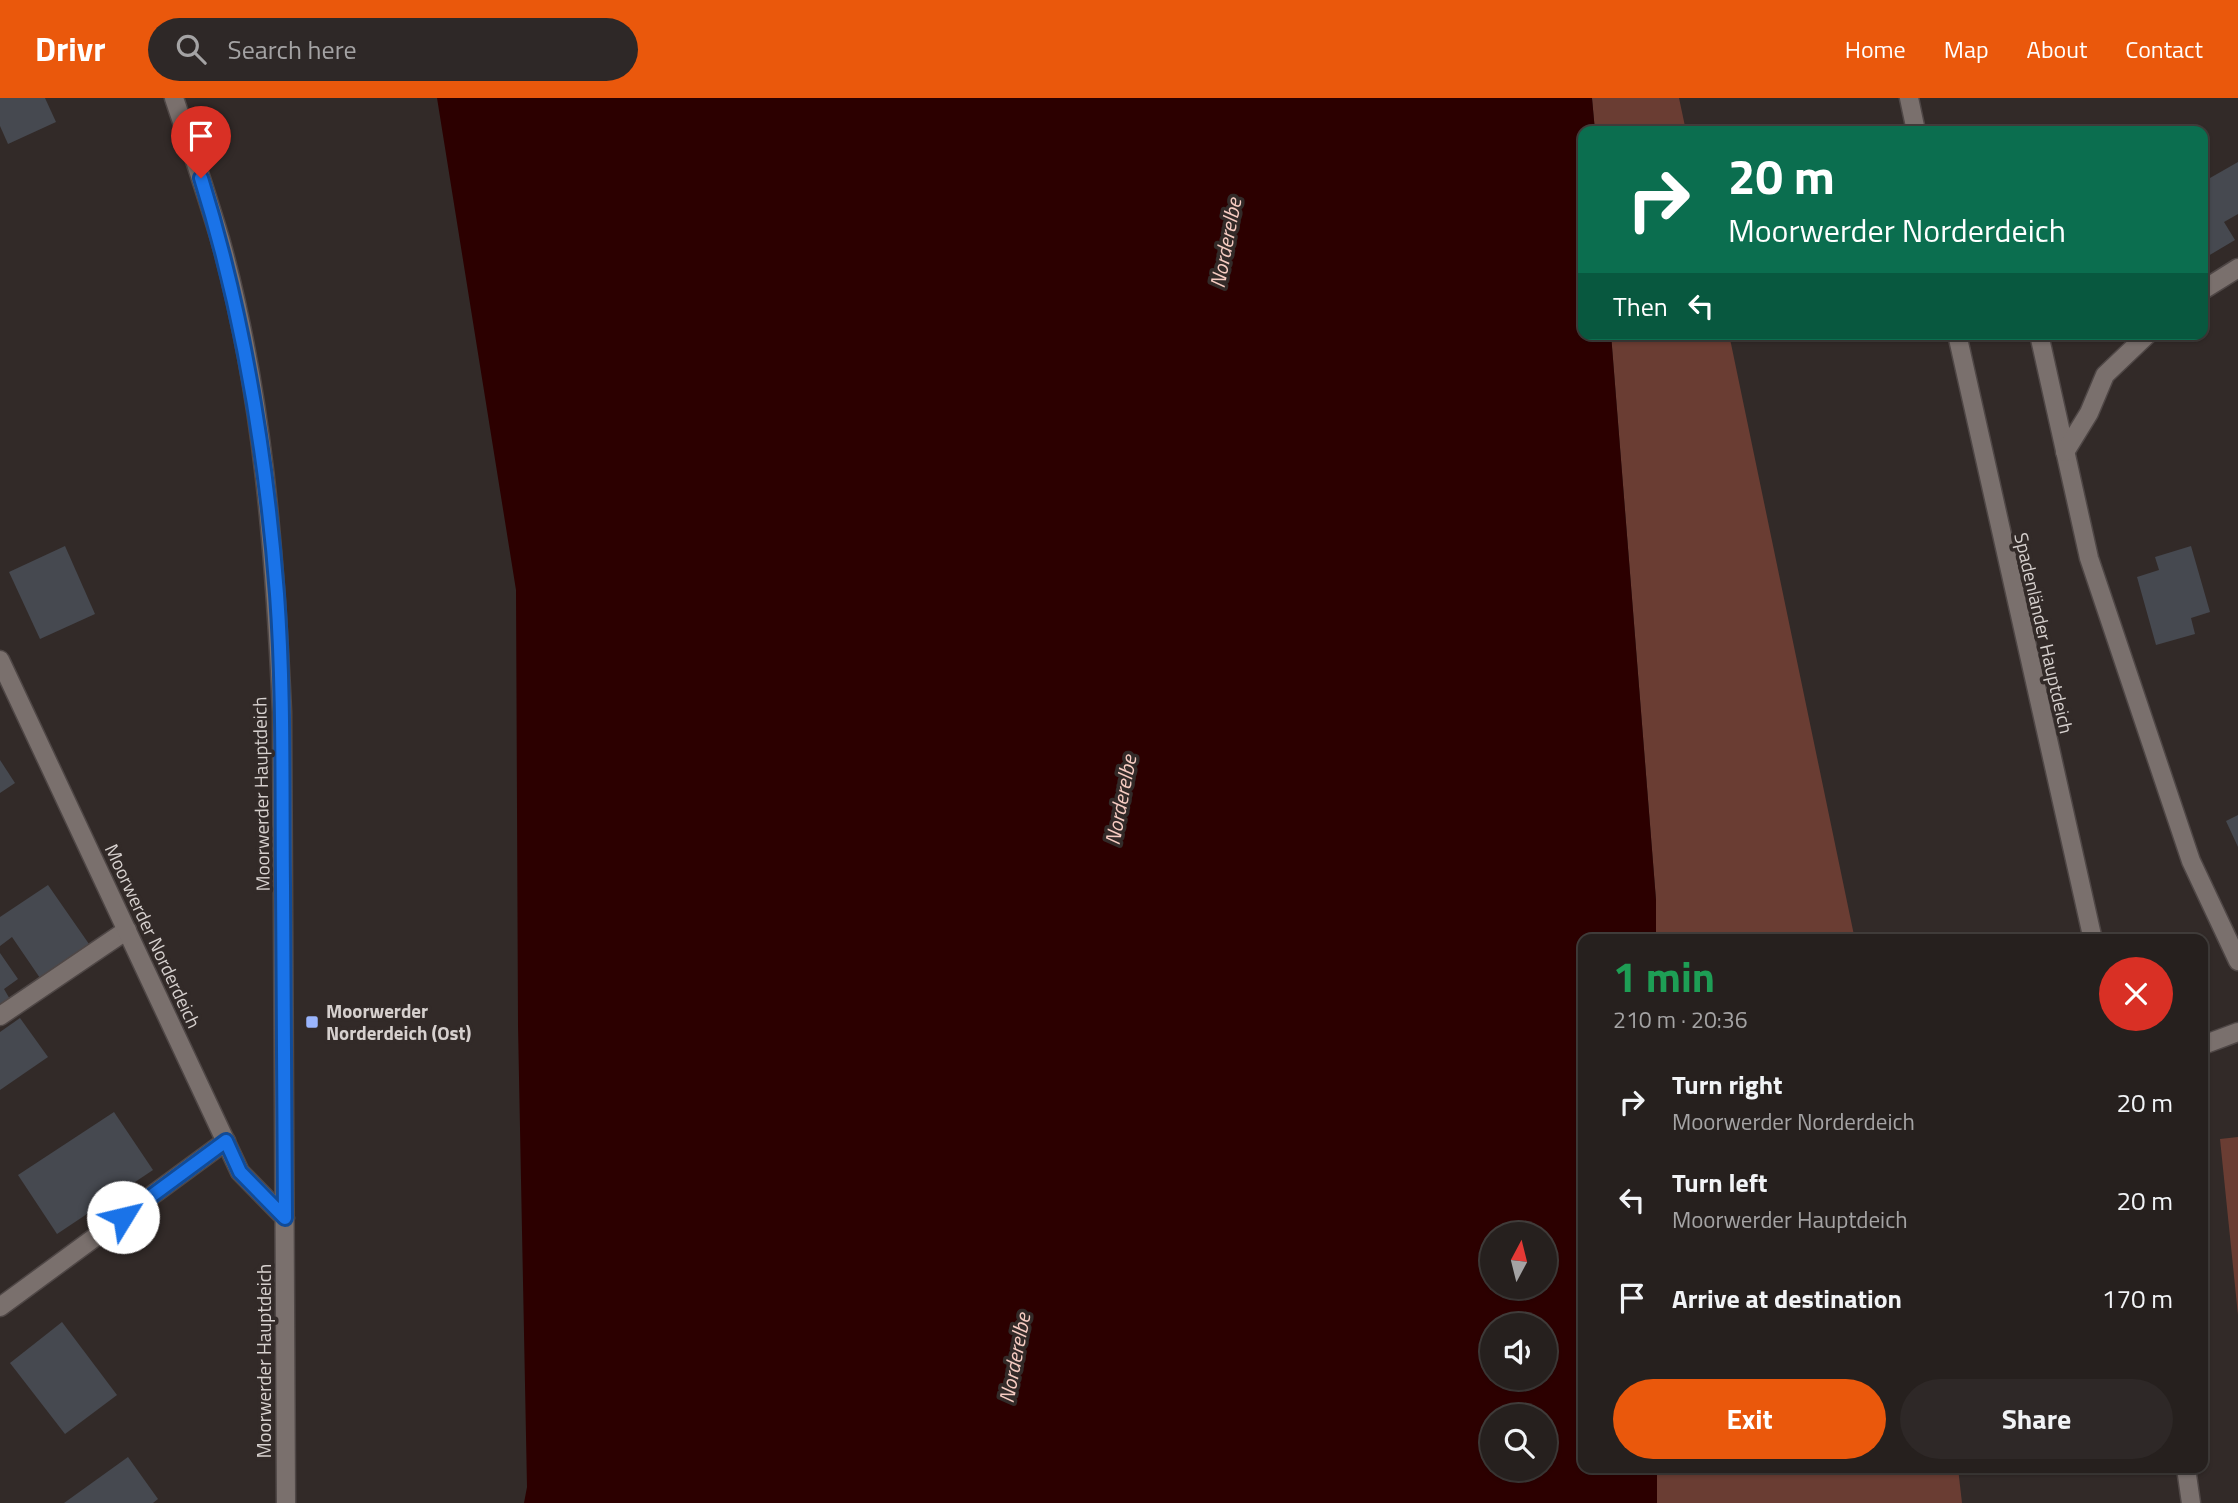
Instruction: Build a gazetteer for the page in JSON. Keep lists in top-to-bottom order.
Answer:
{
  "streets": {
    "street": ["Spadenländer Hauptdeich", "Moorwerder Hauptdeich", "Moorwerder Norderdeich"]
  },
  "crossings": [
    ["Moorwerder Hauptdeich", "Moorwerder Norderdeich"]
  ],
  "water": ["Norderelbe"],
  "places": {
    "transit": ["Moorwerder Norderdeich (Ost)"]
  },
  "north": "top",
  "page": {
    "header": "Drivr",
    "search": "Search here",
    "nav": [
      "Home",
      "Map",
      "About",
      "Contact"
    ],
    "turn": ["20 m", "Moorwerder Norderdeich"],
    "then": "Then",
    "heading": ["1 min", "210 m · 20:36"],
    "list": [
      {
        "name": "Turn right",
        "note": "Moorwerder Norderdeich",
        "value": "20 m"
      },
      {
        "name": "Turn left",
        "note": "Moorwerder Hauptdeich",
        "value": "20 m"
      },
      {
        "name": "Arrive at destination",
        "value": "170 m"
      }
    ],
    "buttons": ["Exit", "Share"]
  }
}
